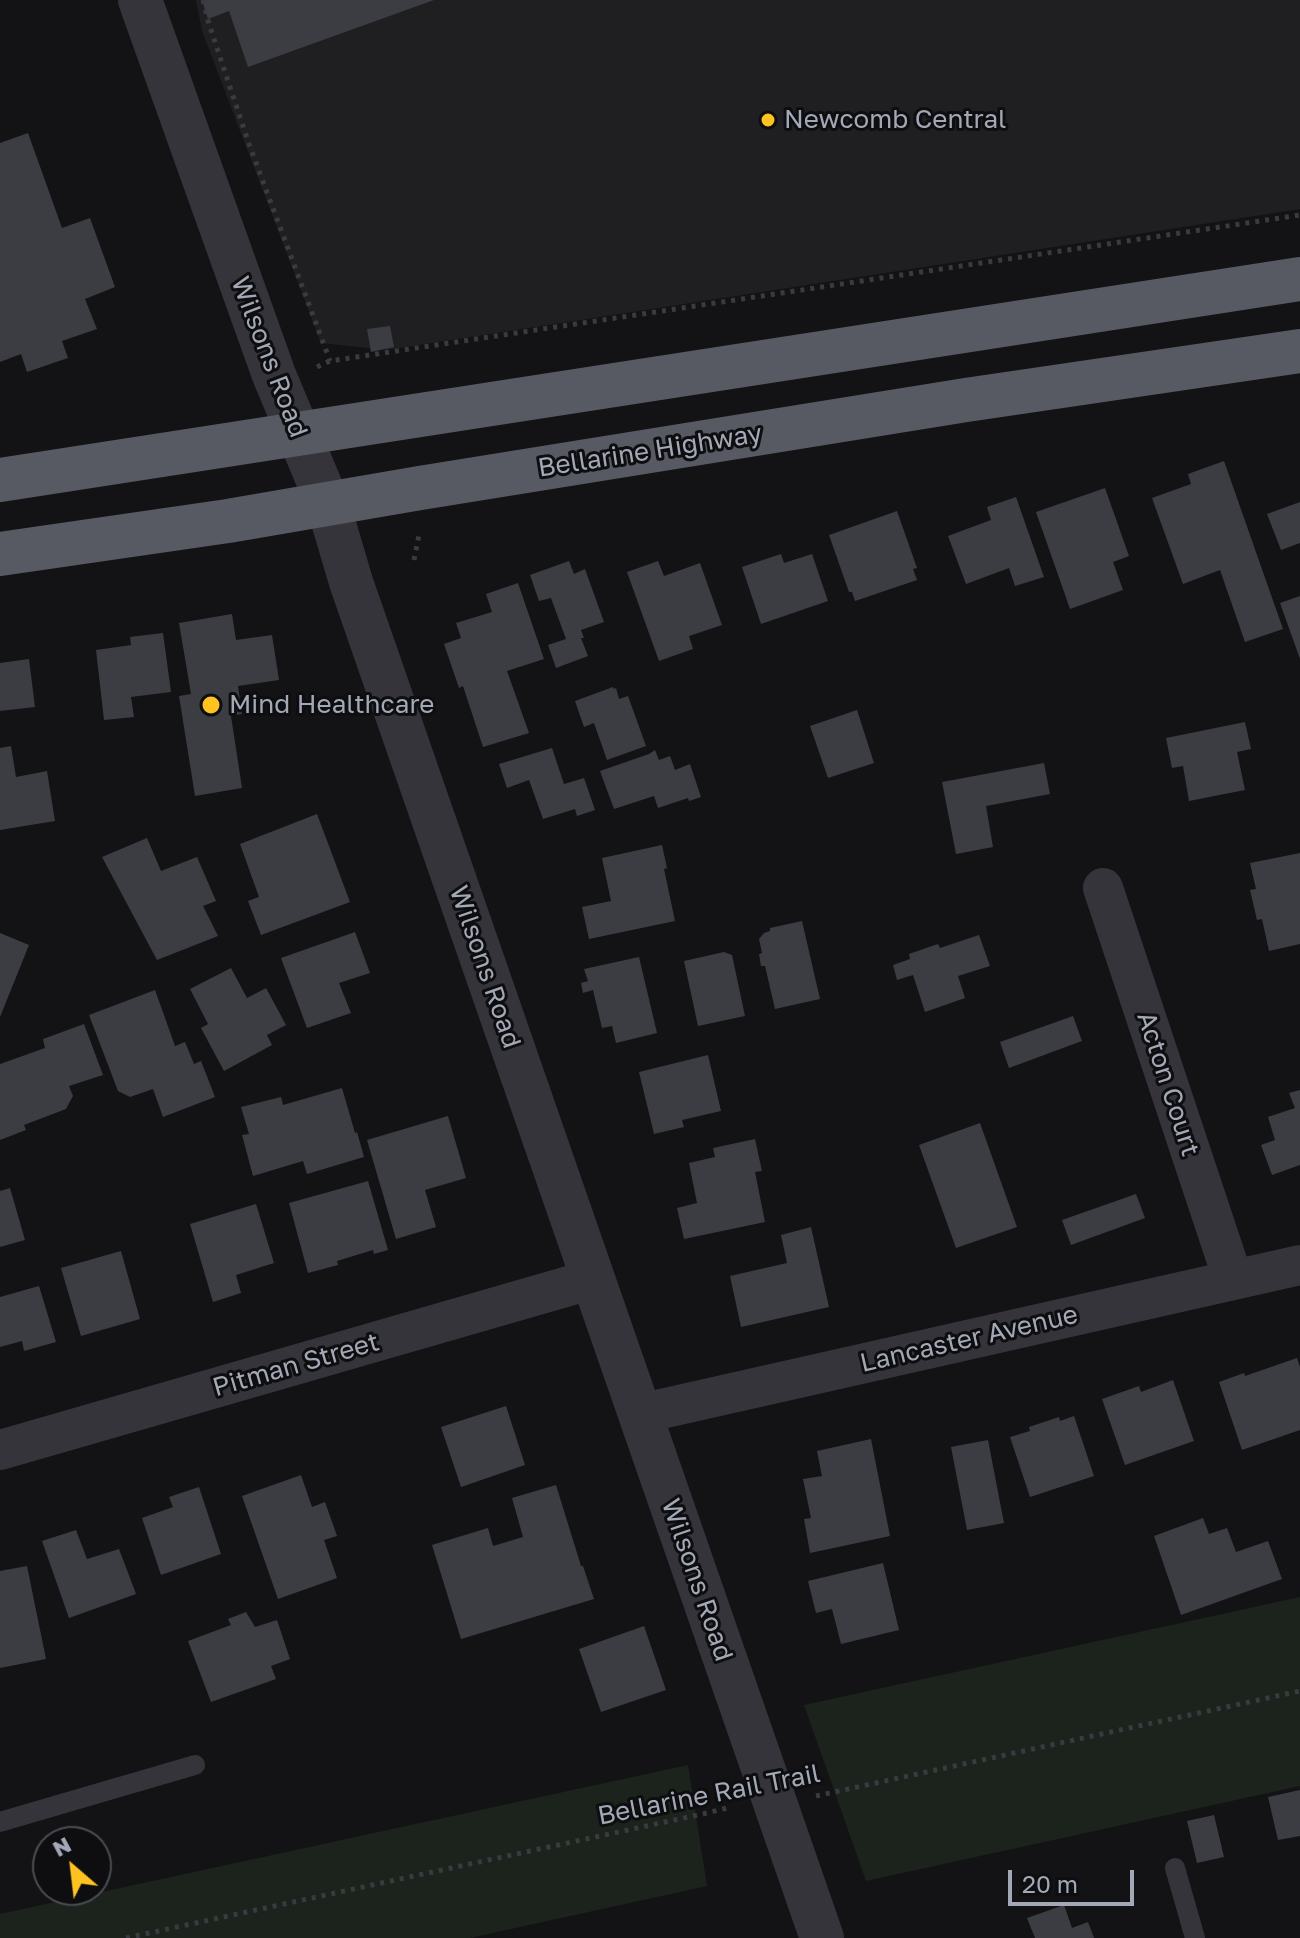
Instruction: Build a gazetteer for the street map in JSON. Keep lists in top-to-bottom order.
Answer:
{
  "streets": {
    "highway": ["Bellarine Highway"],
    "street": [
      "Wilsons Road",
      "Acton Court",
      "Lancaster Avenue",
      "Pitman Street"
    ],
    "path": ["Bellarine Rail Trail"]
  },
  "crossings": [
    ["Wilsons Road", "Bellarine Highway"],
    ["Wilsons Road", "Lancaster Avenue"],
    ["Wilsons Road", "Pitman Street"],
    ["Wilsons Road", "Bellarine Rail Trail"],
    ["Acton Court", "Lancaster Avenue"]
  ],
  "places": ["Newcomb Central", "Mind Healthcare"],
  "scale_bar": "20 m",
  "north": "top left"
}
